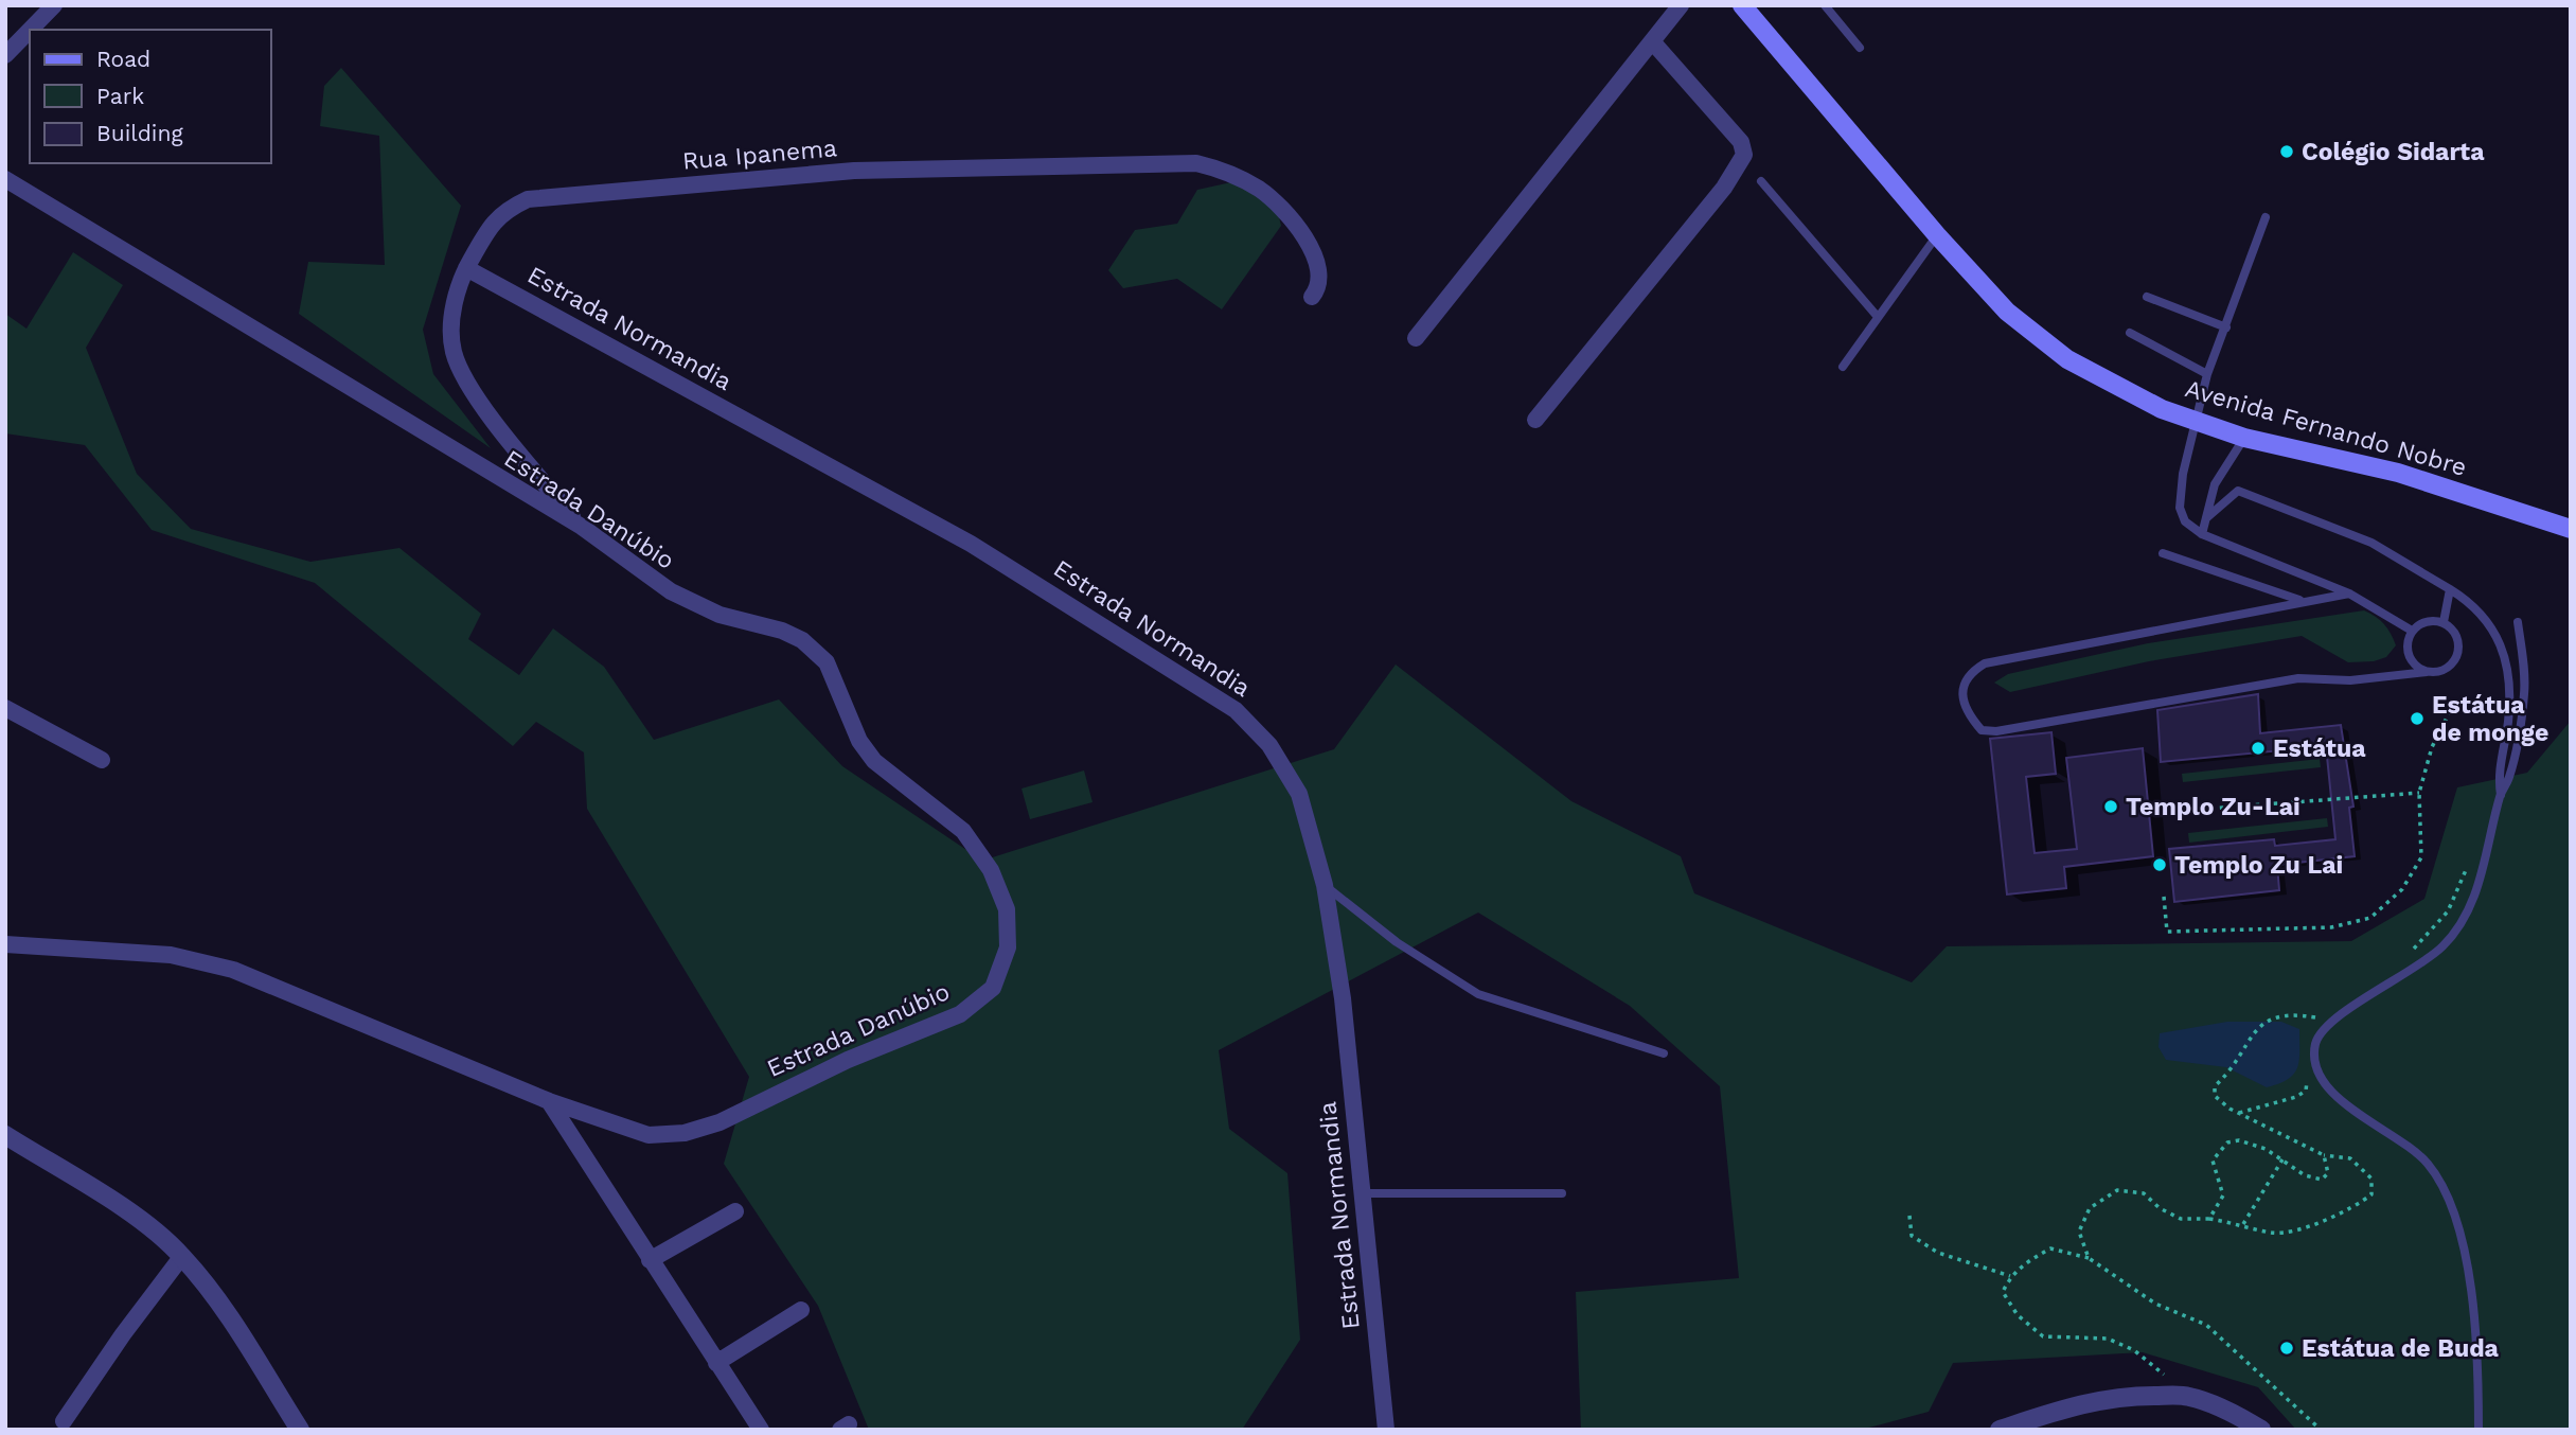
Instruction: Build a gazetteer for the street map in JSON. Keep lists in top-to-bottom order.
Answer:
{
  "streets": {
    "main road": ["Avenida Fernando Nobre"],
    "street": ["Rua Ipanema", "Estrada Normandia", "Estrada Danúbio"]
  },
  "crossings": [
    ["Rua Ipanema", "Estrada Normandia"],
    ["Rua Ipanema", "Estrada Danúbio"]
  ],
  "places": [
    "Colégio Sidarta",
    "Estátua de monge",
    "Estátua",
    "Templo Zu-Lai",
    "Templo Zu Lai",
    "Estátua de Buda"
  ],
  "legend": ["Road", "Park", "Building"]
}
